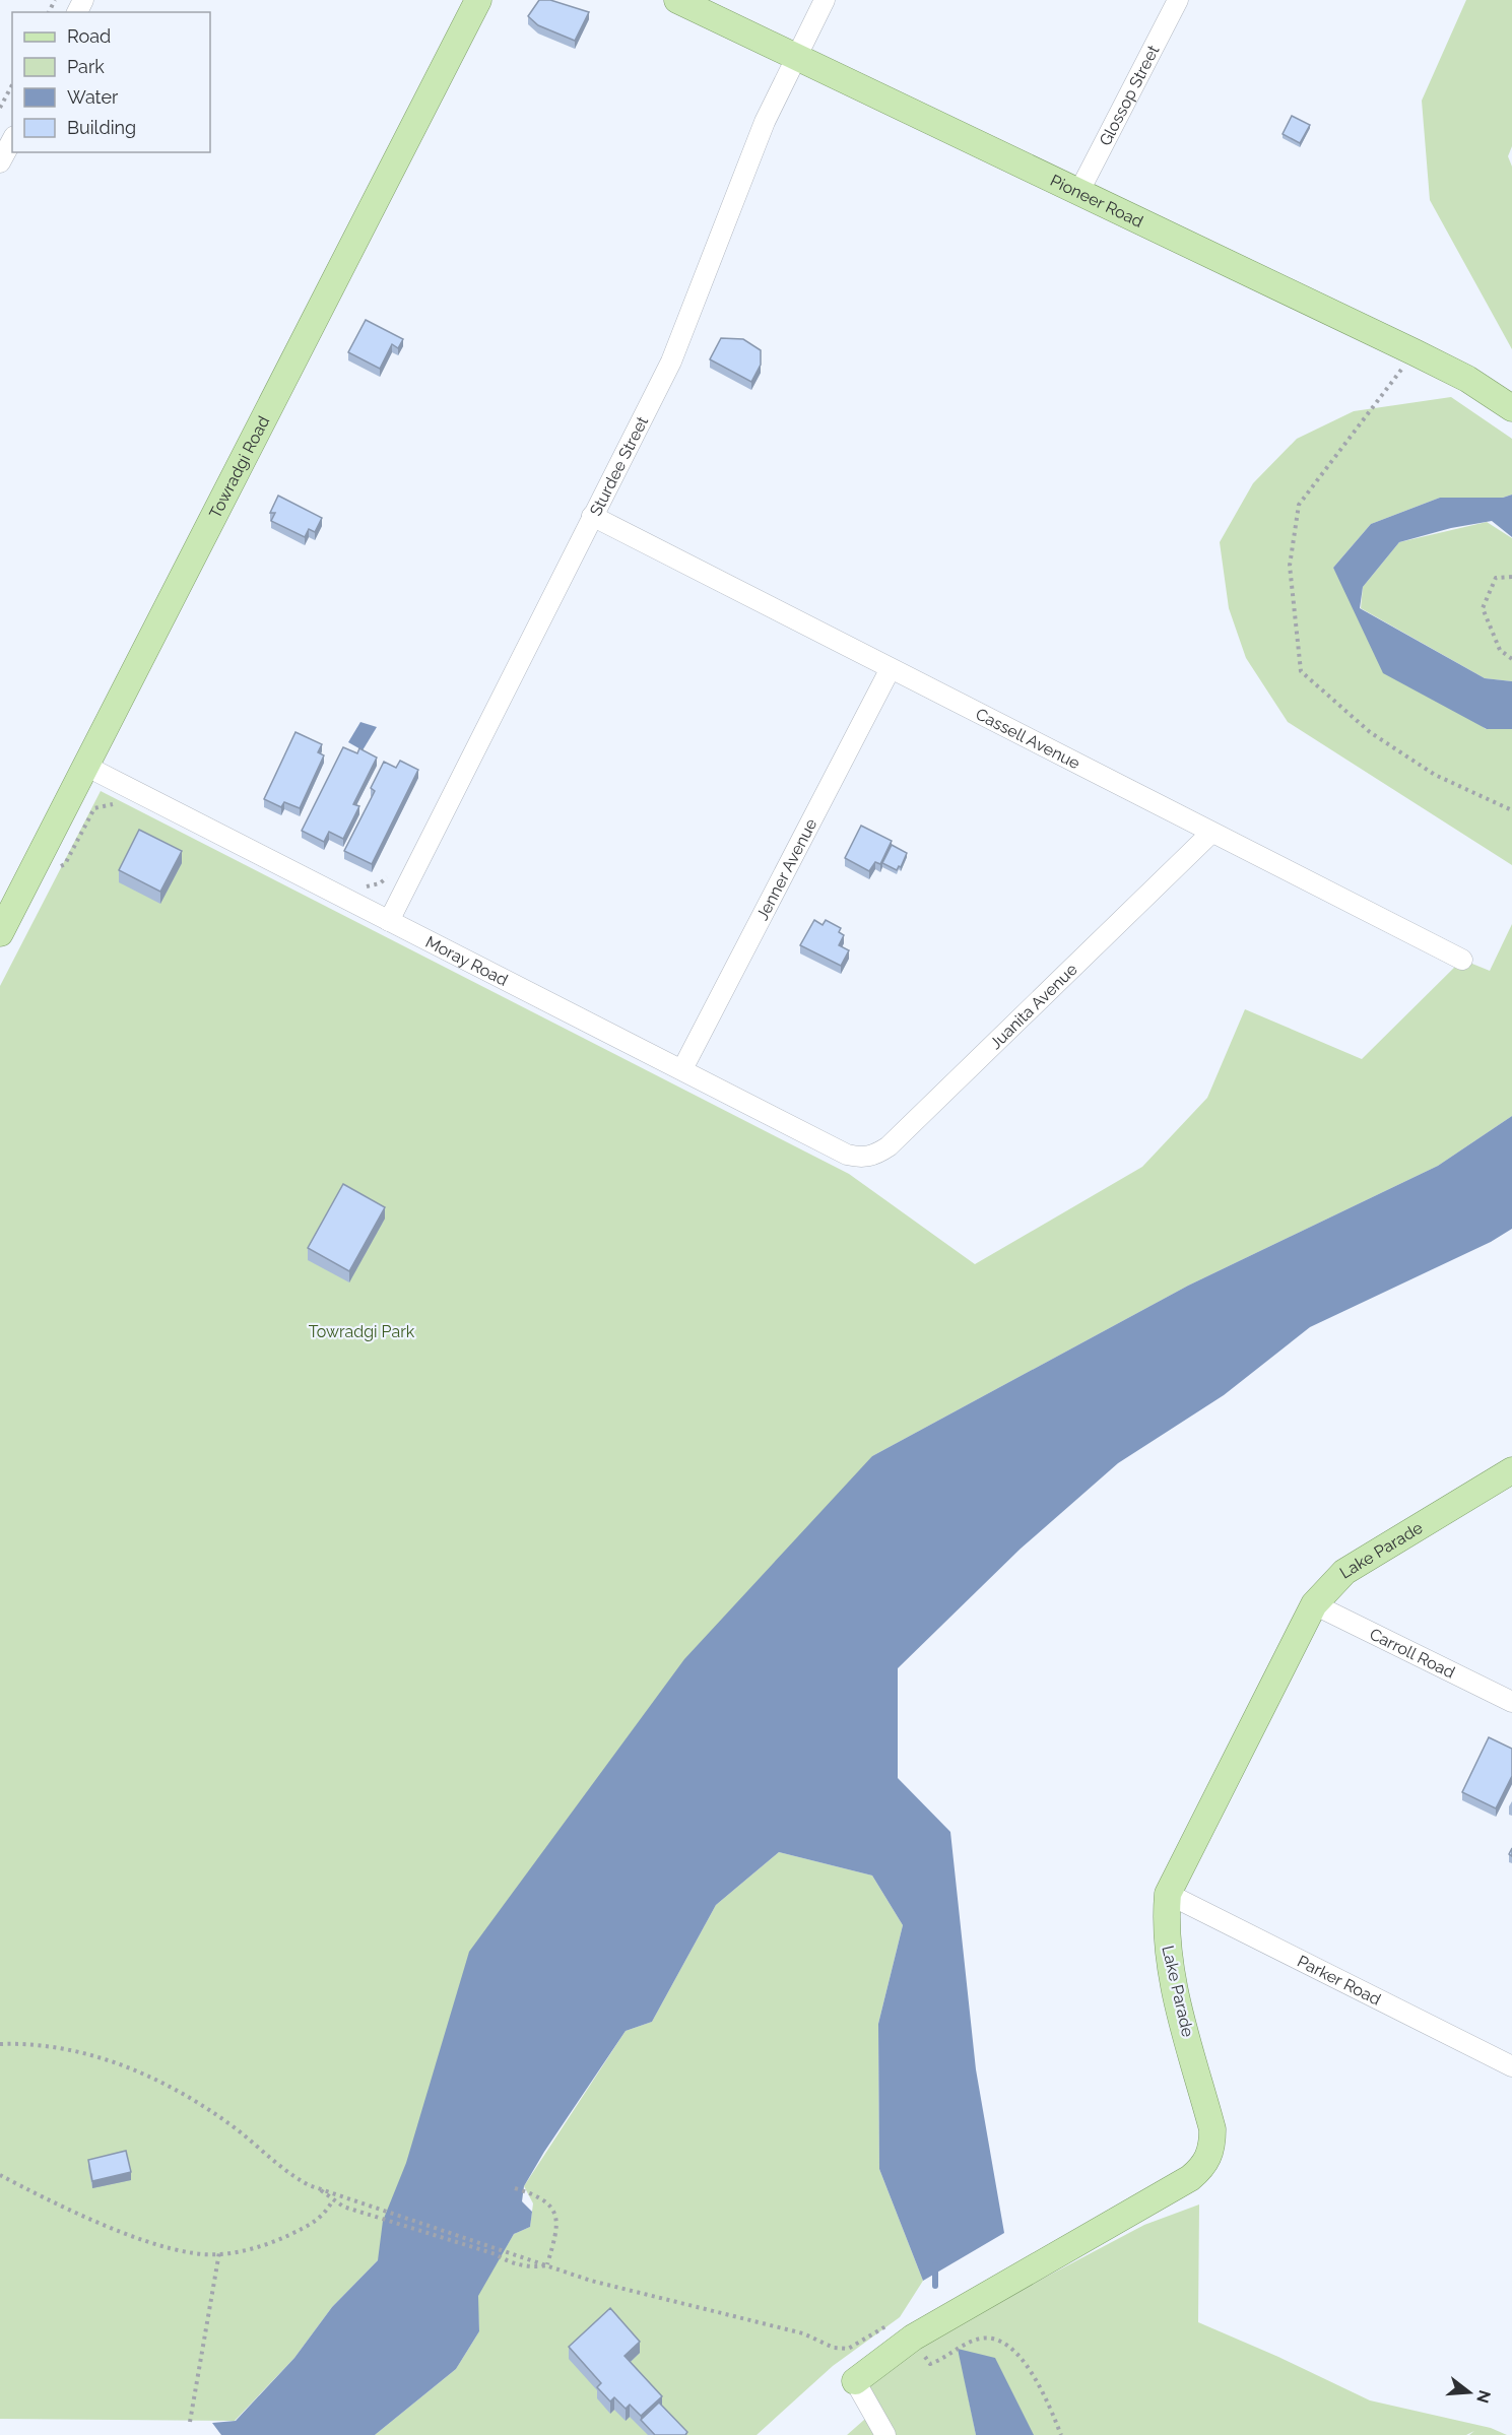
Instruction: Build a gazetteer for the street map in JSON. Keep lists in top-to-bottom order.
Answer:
{
  "streets": {
    "main road": ["Pioneer Road", "Towradgi Road", "Lake Parade"],
    "street": [
      "Glossop Street",
      "Sturdee Street",
      "Cassell Avenue",
      "Jenner Avenue",
      "Moray Road",
      "Juanita Avenue",
      "Carroll Road",
      "Parker Road"
    ]
  },
  "crossings": [
    ["Glossop Street", "Pioneer Road"],
    ["Pioneer Road", "Sturdee Street"],
    ["Sturdee Street", "Cassell Avenue"],
    ["Sturdee Street", "Moray Road"],
    ["Towradgi Road", "Moray Road"],
    ["Cassell Avenue", "Jenner Avenue"],
    ["Cassell Avenue", "Juanita Avenue"],
    ["Jenner Avenue", "Moray Road"],
    ["Moray Road", "Juanita Avenue"],
    ["Lake Parade", "Carroll Road"],
    ["Lake Parade", "Parker Road"]
  ],
  "parks": ["Towradgi Park"],
  "legend": [
    "Road",
    "Park",
    "Water",
    "Building"
  ],
  "north": "right"
}
